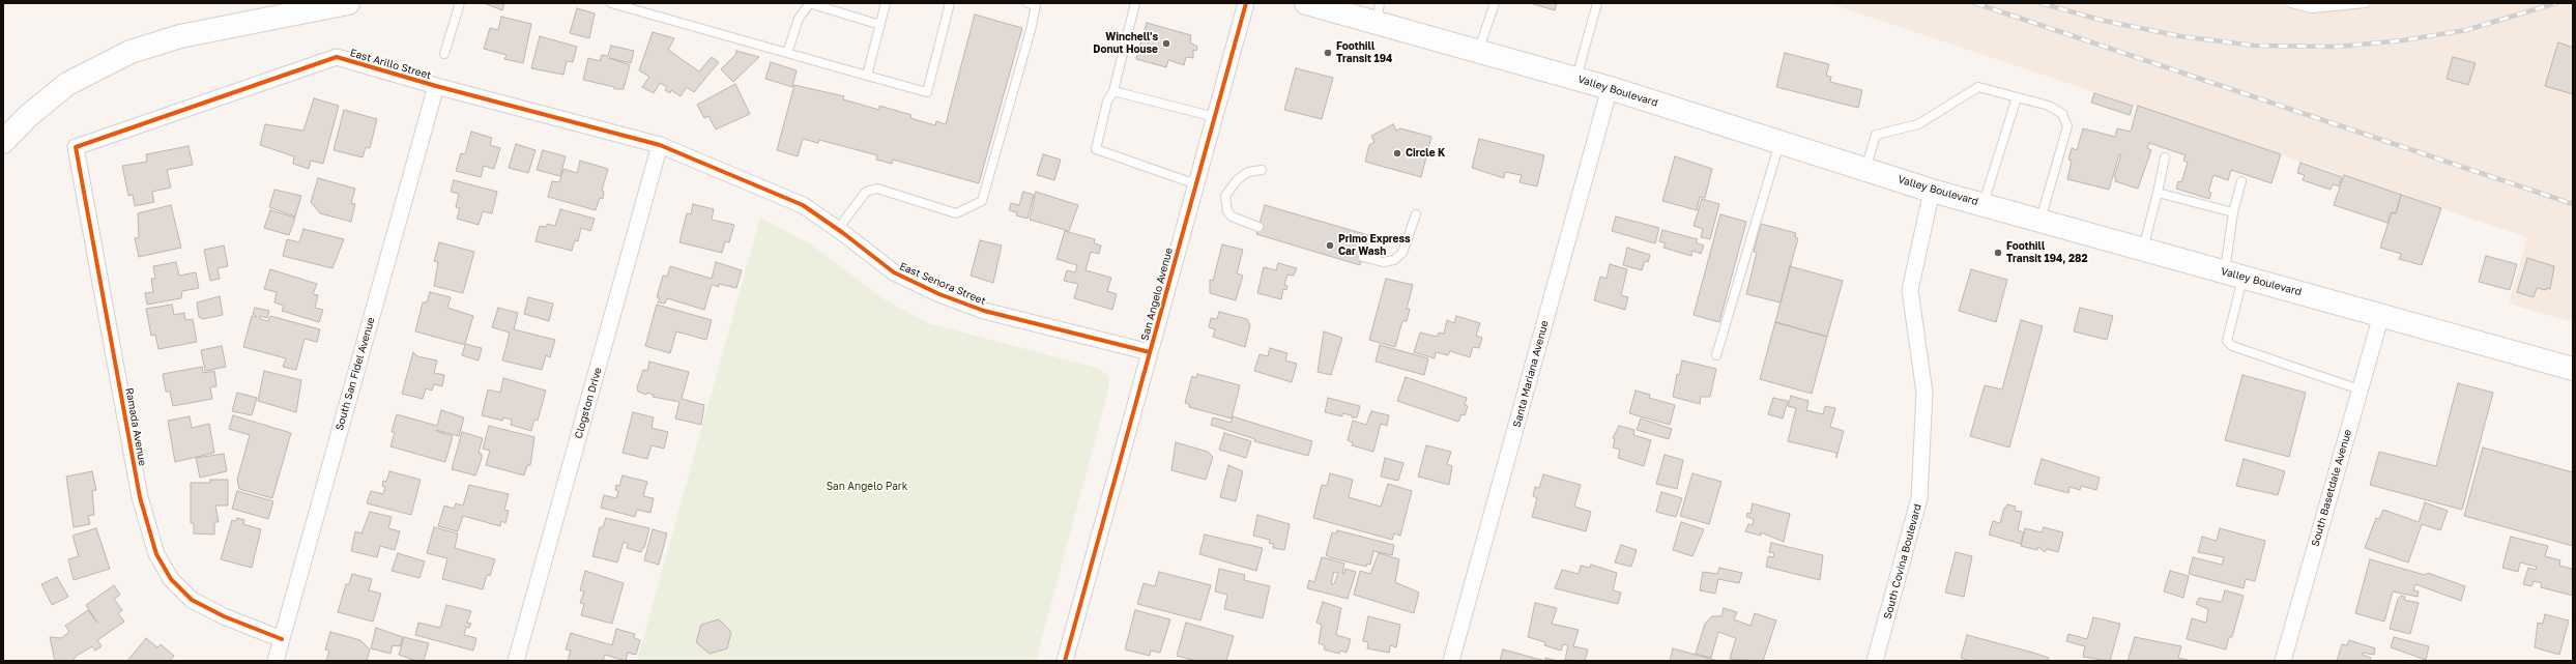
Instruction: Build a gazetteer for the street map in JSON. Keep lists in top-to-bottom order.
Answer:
{
  "streets": {
    "main road": ["Valley Boulevard"],
    "street": [
      "East Arillo Street",
      "East Senora Street",
      "San Angelo Avenue",
      "South San Fidel Avenue",
      "Santa Mariana Avenue",
      "Clogston Drive",
      "Ramada Avenue",
      "South Basetdale Avenue",
      "South Covina Boulevard"
    ]
  },
  "crossings": [
    ["East Arillo Street", "East Senora Street"],
    ["East Arillo Street", "South San Fidel Avenue"],
    ["East Arillo Street", "Clogston Drive"],
    ["East Arillo Street", "Ramada Avenue"],
    ["Valley Boulevard", "Santa Mariana Avenue"],
    ["Valley Boulevard", "South Basetdale Avenue"],
    ["Valley Boulevard", "South Covina Boulevard"],
    ["East Senora Street", "San Angelo Avenue"],
    ["East Senora Street", "Clogston Drive"],
    ["South San Fidel Avenue", "Ramada Avenue"]
  ],
  "parks": ["San Angelo Park"],
  "places": [
    "Winchell's Donut House",
    "Foothill Transit 194",
    "Circle K",
    "Primo Express Car Wash",
    "Foothill Transit 194, 282"
  ]
}
